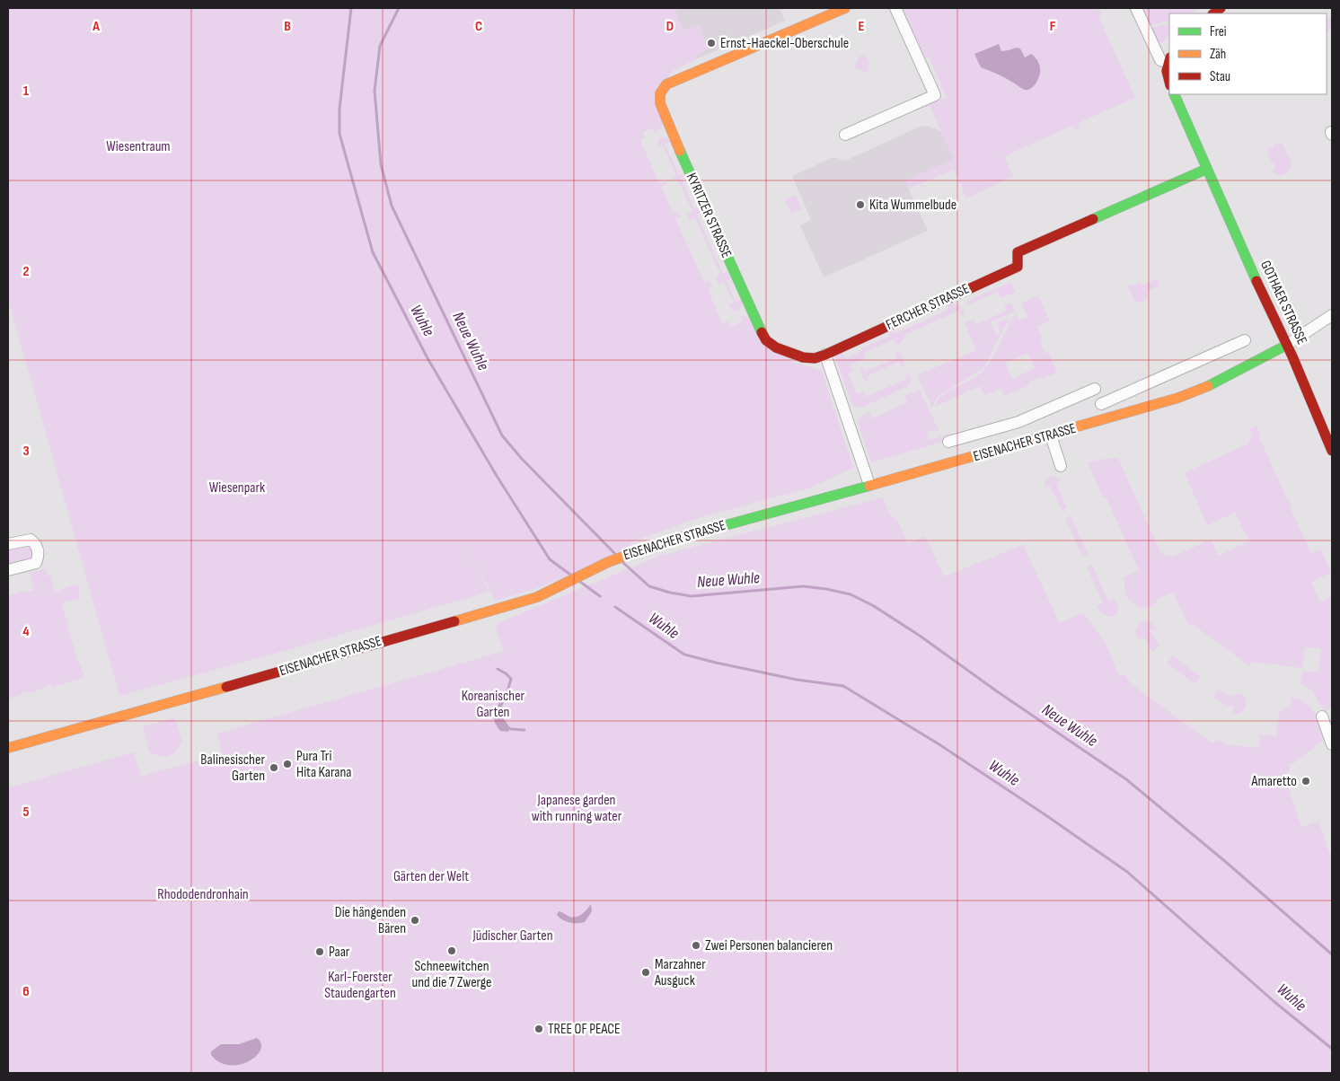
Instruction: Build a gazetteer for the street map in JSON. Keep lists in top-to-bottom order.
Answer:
{
  "streets": {
    "street": [
      "KYRITZER STRASSE",
      "GOTHAER STRASSE",
      "FERCHER STRASSE",
      "EISENACHER STRASSE"
    ]
  },
  "crossings": [
    ["KYRITZER STRASSE", "FERCHER STRASSE"],
    ["GOTHAER STRASSE", "FERCHER STRASSE"],
    ["GOTHAER STRASSE", "EISENACHER STRASSE"]
  ],
  "water": ["Wuhle", "Neue Wuhle"],
  "parks": [
    "Wiesentraum",
    "Wiesenpark",
    "Koreanischer Garten",
    "Japanese garden with running water",
    "Gärten der Welt",
    "Rhododendronhain",
    "Jüdischer Garten",
    "Karl-Foerster Staudengarten"
  ],
  "places": [
    "Ernst-Haeckel-Oberschule",
    "Kita Wummelbude",
    "Pura Tri Hita Karana",
    "Balinesischer Garten",
    "Amaretto",
    "Die hängenden Bären",
    "Zwei Personen balancieren",
    "Schneewitchen und die 7 Zwerge",
    "Paar",
    "Marzahner Ausguck",
    "TREE OF PEACE"
  ],
  "legend": ["Frei", "Zäh", "Stau"],
  "grid": {
    "columns": [
      "A",
      "B",
      "C",
      "D",
      "E",
      "F"
    ],
    "rows": [
      "1",
      "2",
      "3",
      "4",
      "5",
      "6"
    ]
  }
}
